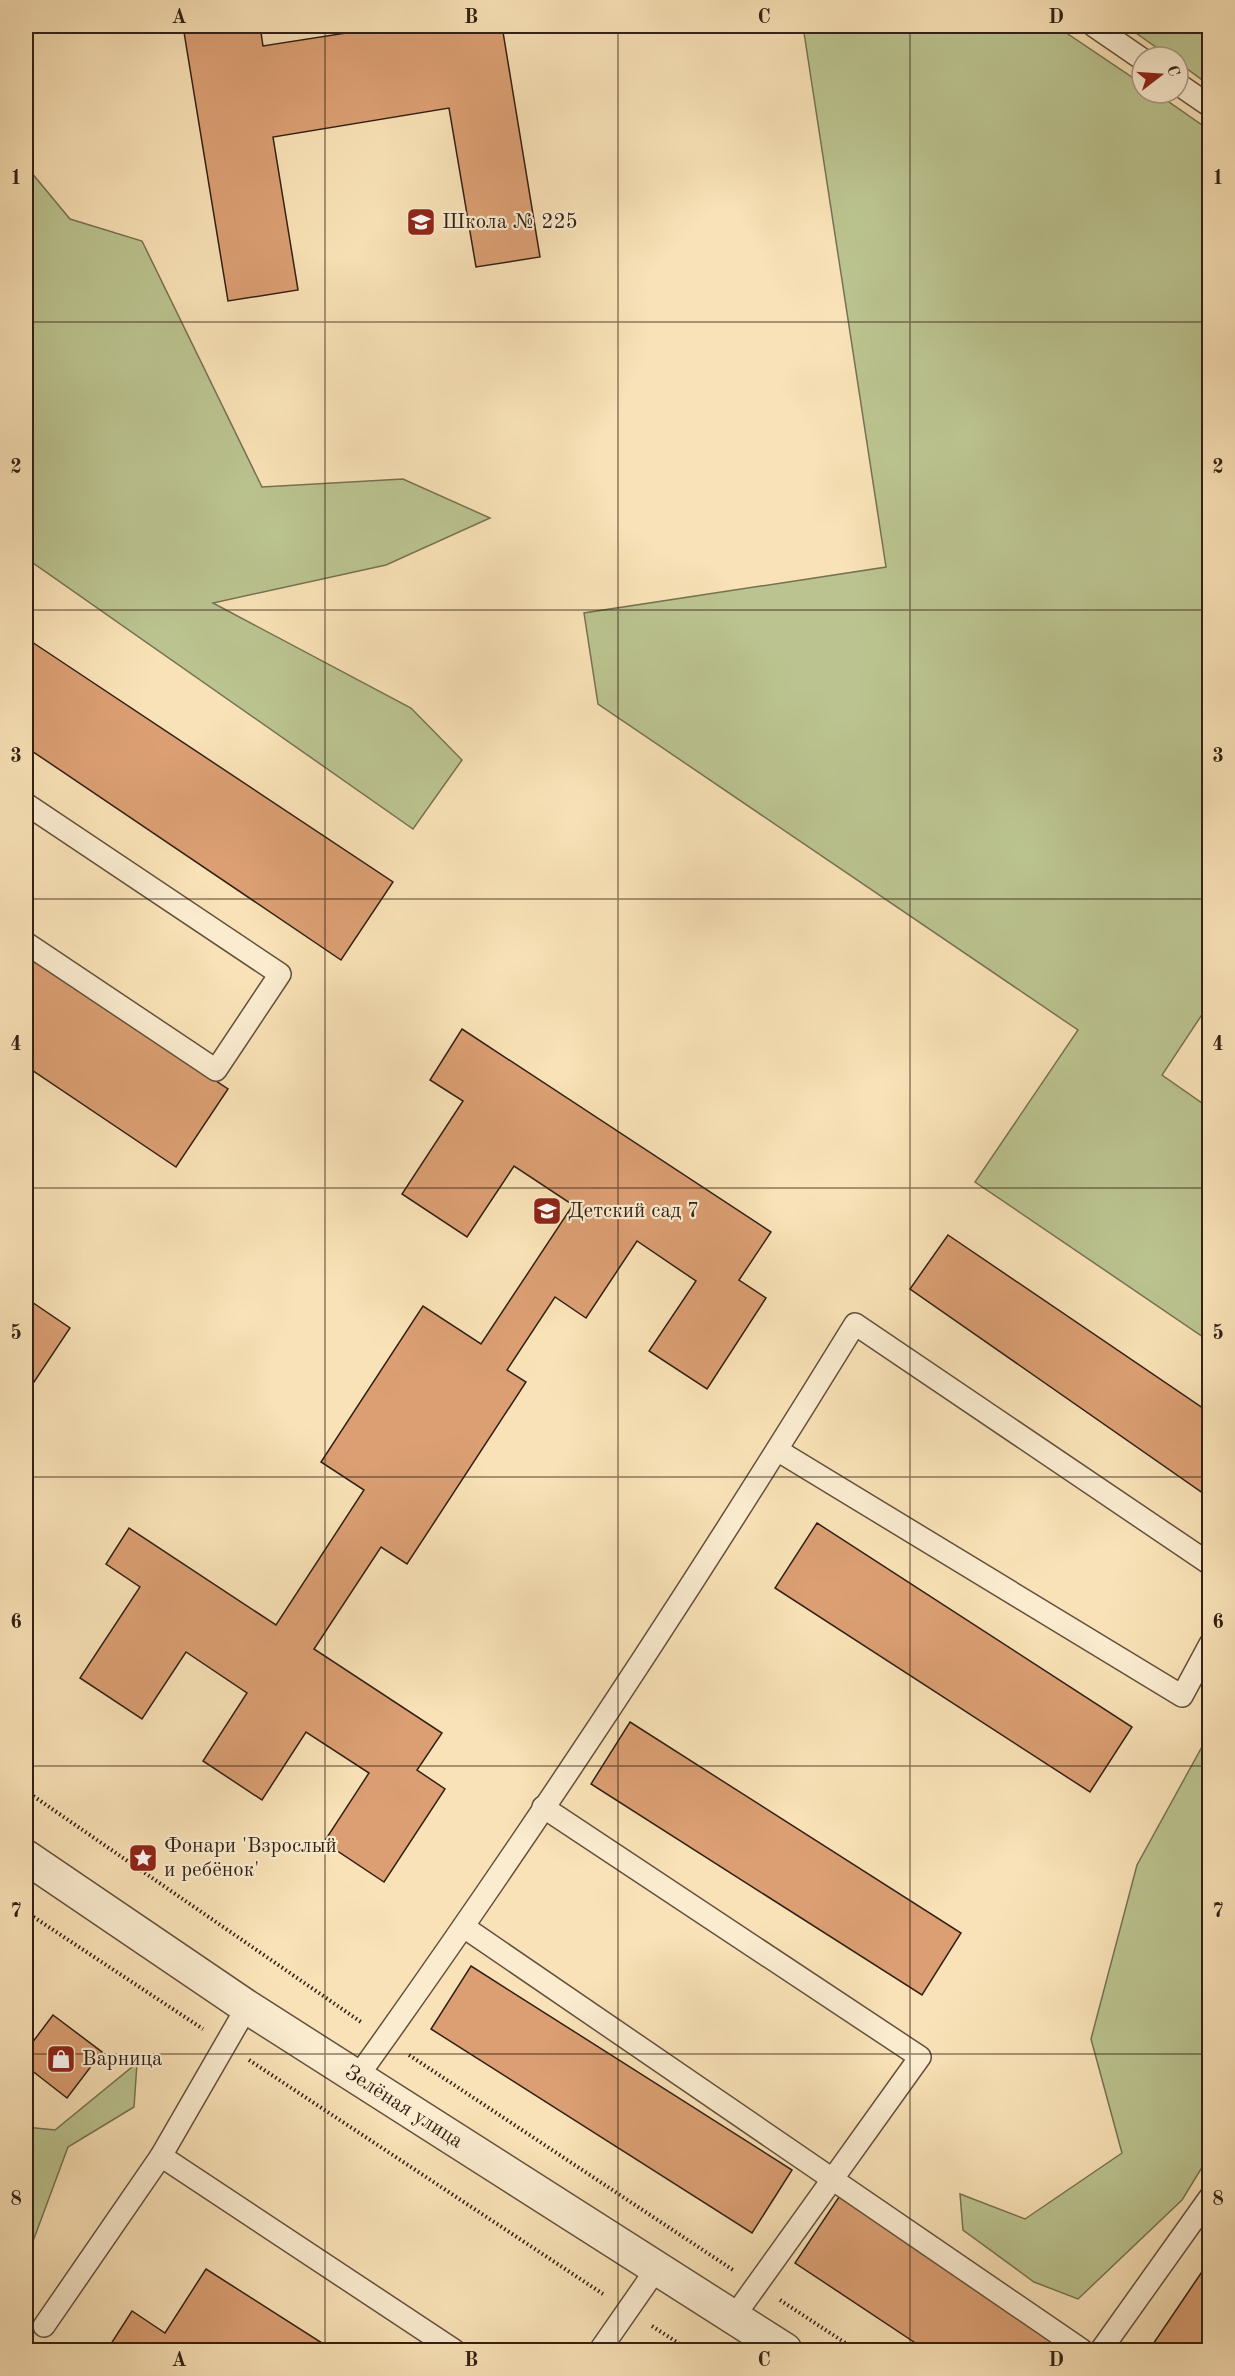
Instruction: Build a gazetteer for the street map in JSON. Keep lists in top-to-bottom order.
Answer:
{
  "streets": {
    "street": ["Зелёная улица"]
  },
  "places": {
    "school or university": ["Школа № 225", "Детский сад 7"],
    "place": ["Фонари 'Взрослый и ребёнок'"],
    "shop": ["Варница"]
  },
  "north": "right",
  "grid": {
    "columns": [
      "A",
      "B",
      "C",
      "D"
    ],
    "rows": [
      "1",
      "2",
      "3",
      "4",
      "5",
      "6",
      "7",
      "8"
    ]
  }
}
